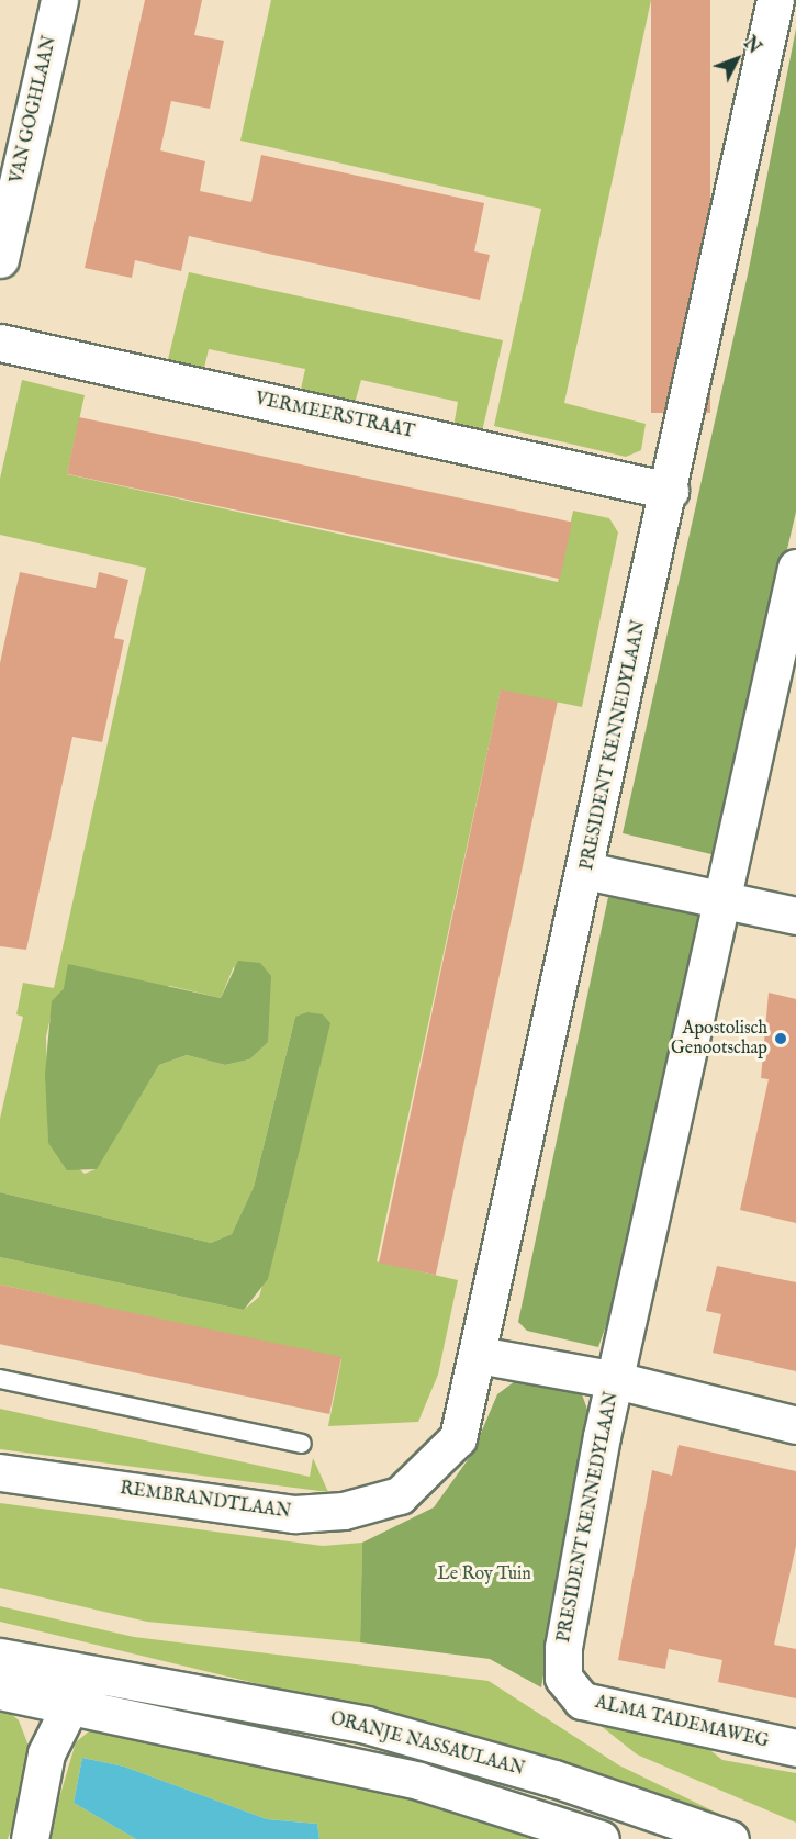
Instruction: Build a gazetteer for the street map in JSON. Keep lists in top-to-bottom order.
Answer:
{
  "streets": {
    "street": [
      "VAN GOGHLAAN",
      "VERMEERSTRAAT",
      "PRESIDENT KENNEDYLAAN",
      "REMBRANDTLAAN",
      "ALMA TADEMAWEG",
      "ORANJE NASSAULAAN"
    ]
  },
  "crossings": [
    ["VERMEERSTRAAT", "PRESIDENT KENNEDYLAAN"],
    ["PRESIDENT KENNEDYLAAN", "REMBRANDTLAAN"],
    ["PRESIDENT KENNEDYLAAN", "ALMA TADEMAWEG"]
  ],
  "parks": ["Le Roy Tuin"],
  "places": ["Apostolisch Genootschap"],
  "north": "top right"
}
